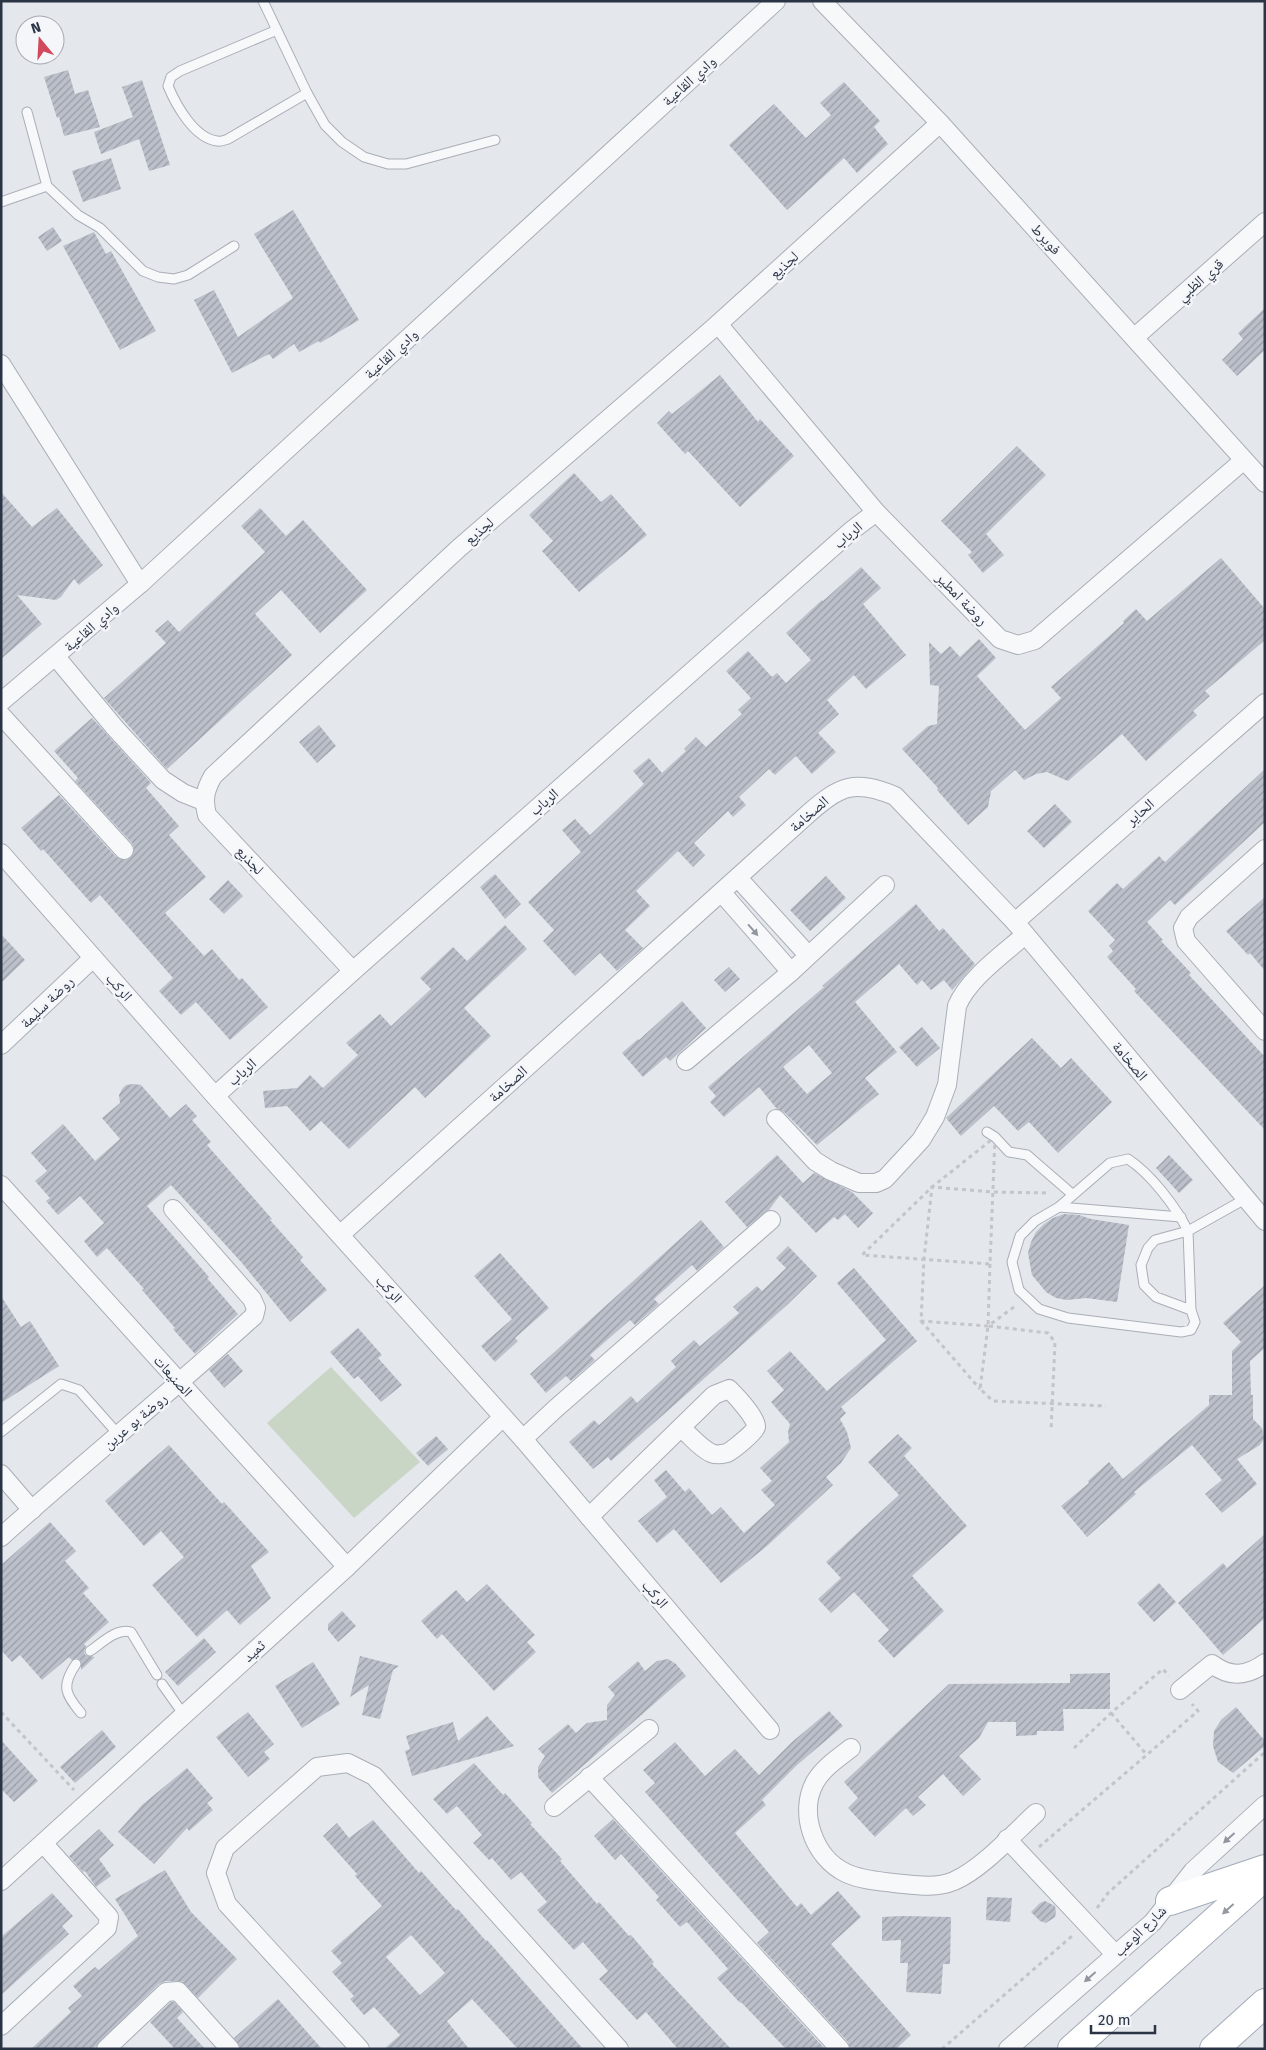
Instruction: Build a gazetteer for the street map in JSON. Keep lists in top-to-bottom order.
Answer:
{
  "streets": {
    "street": [
      "وادي القاعية",
      "فويرط",
      "لجذيع",
      "قري الظبي",
      "الرباب",
      "روضة امطير",
      "الحاير",
      "الصخامة",
      "الركب",
      "روضة سليمة",
      "الصنيعات",
      "روضة بو عرين",
      "ثميد",
      "شارع الوعب"
    ]
  },
  "crossings": [
    ["فويرط", "لجذيع"],
    ["فويرط", "قري الظبي"],
    ["فويرط", "روضة امطير"],
    ["لجذيع", "الرباب"],
    ["لجذيع", "روضة امطير"],
    ["الرباب", "روضة امطير"],
    ["الرباب", "الركب"],
    ["الحاير", "الصخامة"],
    ["الصخامة", "الركب"],
    ["الركب", "روضة سليمة"],
    ["الركب", "ثميد"],
    ["الصنيعات", "روضة بو عرين"],
    ["الصنيعات", "ثميد"]
  ],
  "one_way": ["شارع الوعب"],
  "scale_bar": "20 m",
  "north": "top"
}
